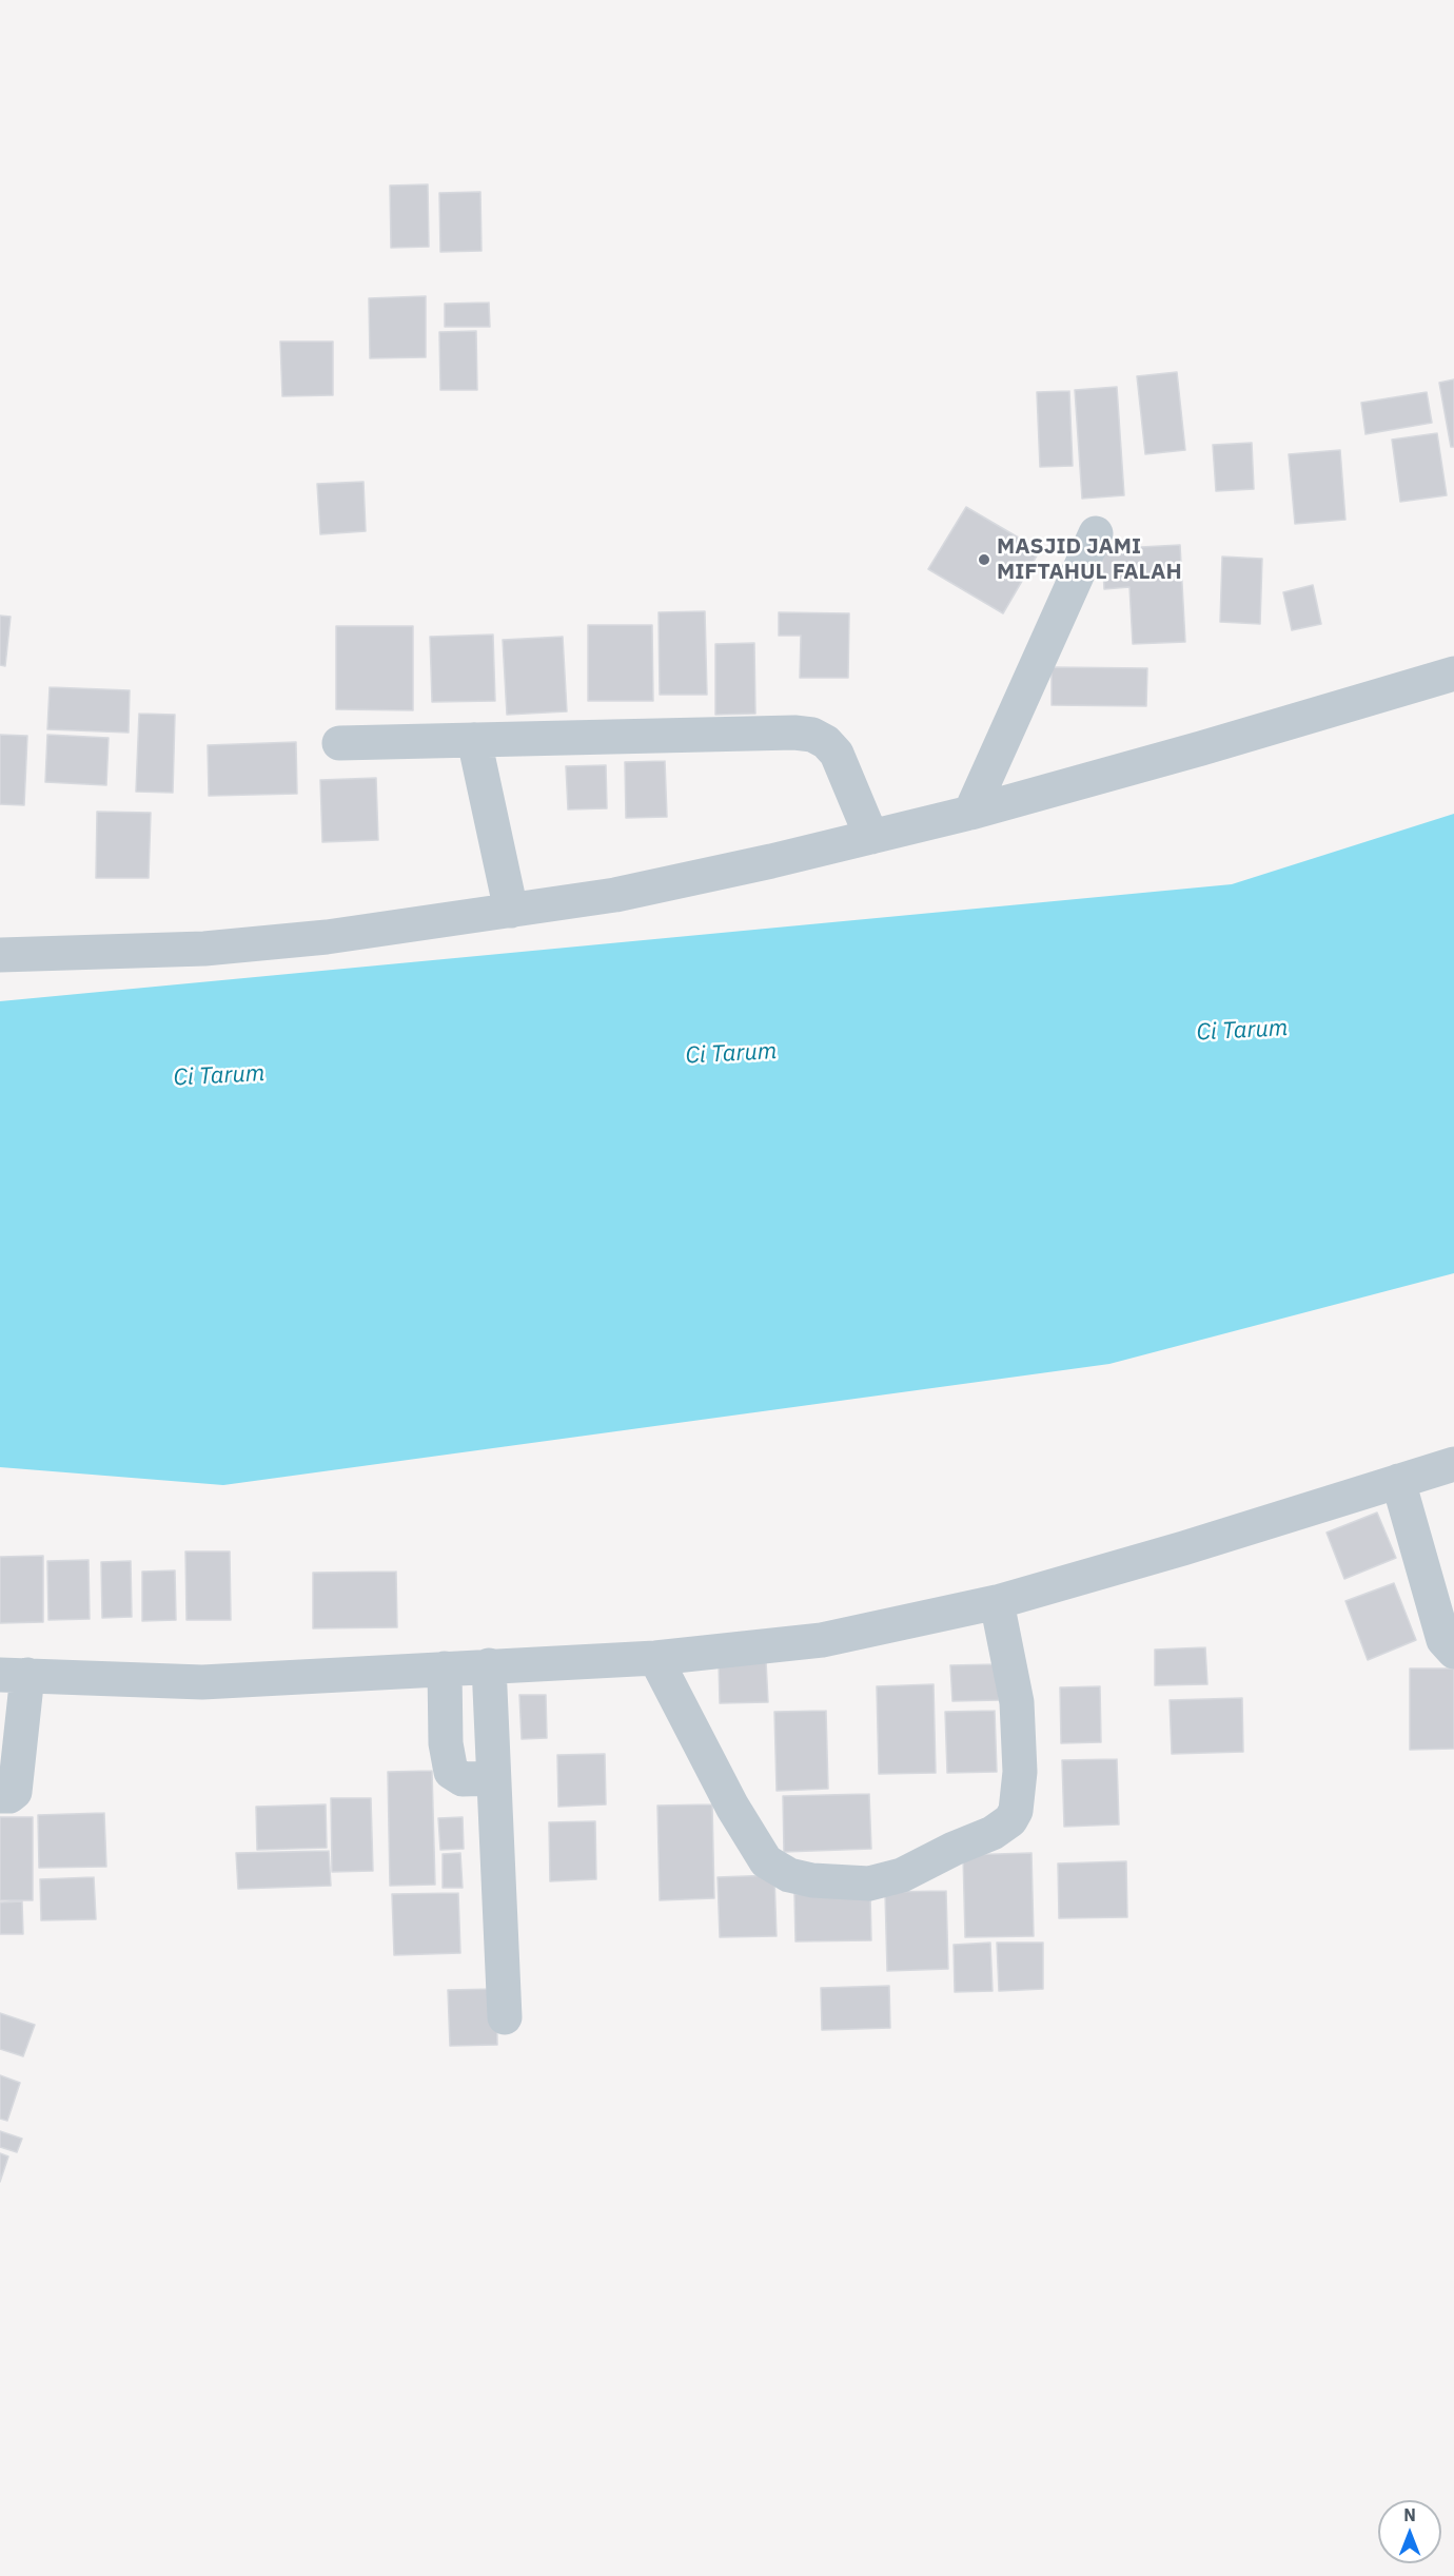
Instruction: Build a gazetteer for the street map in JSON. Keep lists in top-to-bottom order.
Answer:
{
  "water": ["Ci Tarum"],
  "places": ["MASJID JAMI MIFTAHUL FALAH"],
  "north": "top"
}
